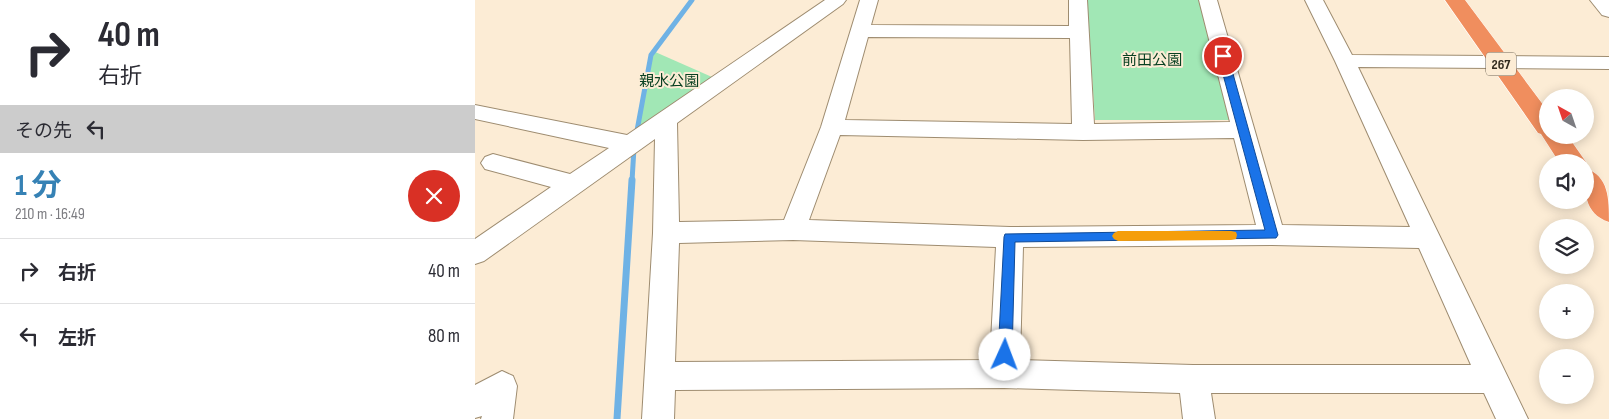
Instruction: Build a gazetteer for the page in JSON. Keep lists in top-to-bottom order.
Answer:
{
  "streets": {
    "highway": ["267"]
  },
  "parks": ["前田公園", "親水公園"],
  "north": "top left",
  "page": {
    "turn": ["40 m", "右折"],
    "map_buttons": ["+", "−"],
    "then": "その先",
    "heading": ["1 分", "210 m · 16:49"],
    "list": [
      {
        "name": "右折",
        "value": "40 m"
      },
      {
        "name": "左折",
        "value": "80 m"
      }
    ]
  }
}
